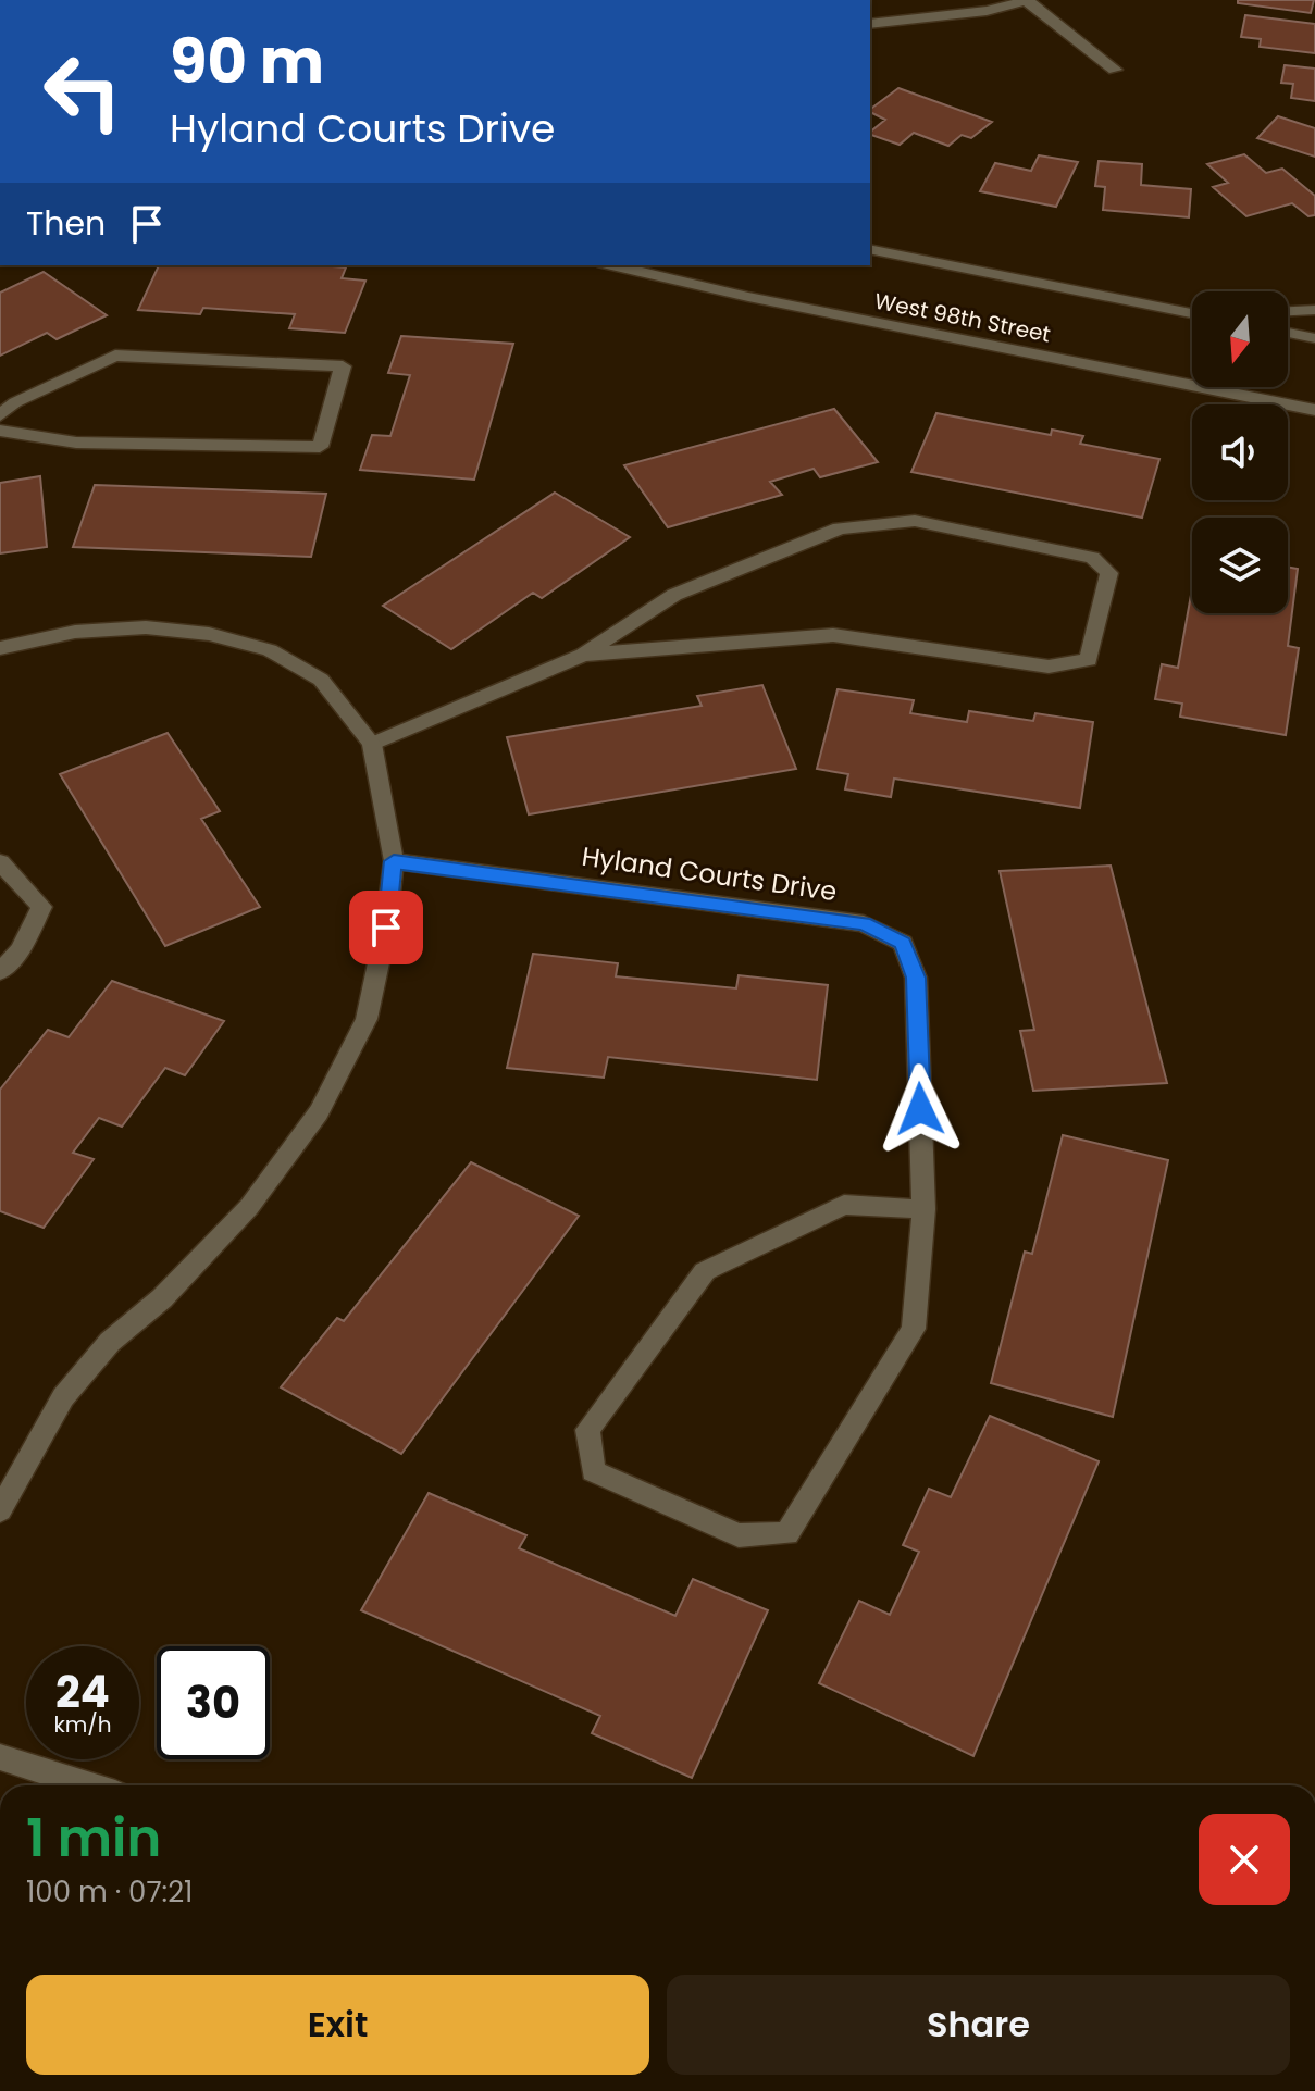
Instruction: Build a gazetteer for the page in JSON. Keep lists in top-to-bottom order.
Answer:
{
  "streets": {
    "street": ["West 98th Street", "Hyland Courts Drive"]
  },
  "north": "bottom",
  "page": {
    "turn": ["90 m", "Hyland Courts Drive"],
    "then": "Then",
    "speed": "24 km/h",
    "limit": "30",
    "heading": ["1 min", "100 m · 07:21"],
    "buttons": ["Exit", "Share"]
  }
}
